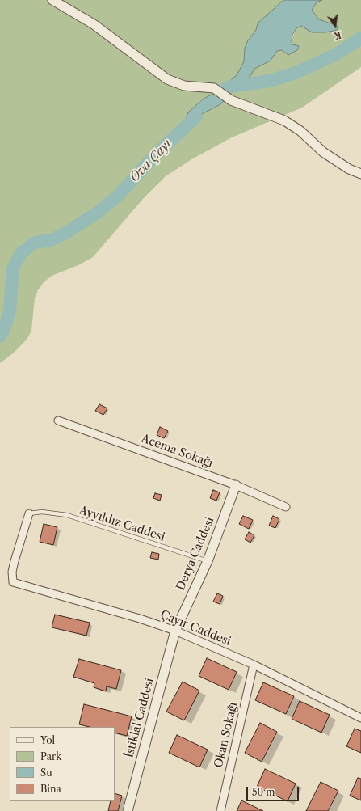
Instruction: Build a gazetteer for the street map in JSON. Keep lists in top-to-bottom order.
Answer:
{
  "streets": {
    "street": [
      "Acema Sokağı",
      "Derya Caddesi",
      "Çayır Caddesi",
      "İstiklal Caddesi",
      "Okan Sokağı"
    ],
    "lane": ["Ayyıldız Caddesi"]
  },
  "crossings": [
    ["Acema Sokağı", "Derya Caddesi"],
    ["Ayyıldız Caddesi", "Derya Caddesi"],
    ["Ayyıldız Caddesi", "Çayır Caddesi"],
    ["Derya Caddesi", "Çayır Caddesi"],
    ["Derya Caddesi", "İstiklal Caddesi"],
    ["Çayır Caddesi", "İstiklal Caddesi"],
    ["Çayır Caddesi", "Okan Sokağı"]
  ],
  "water": ["Ova Çayı"],
  "legend": [
    "Yol",
    "Park",
    "Su",
    "Bina"
  ],
  "scale_bar": "50 m",
  "north": "bottom"
}
